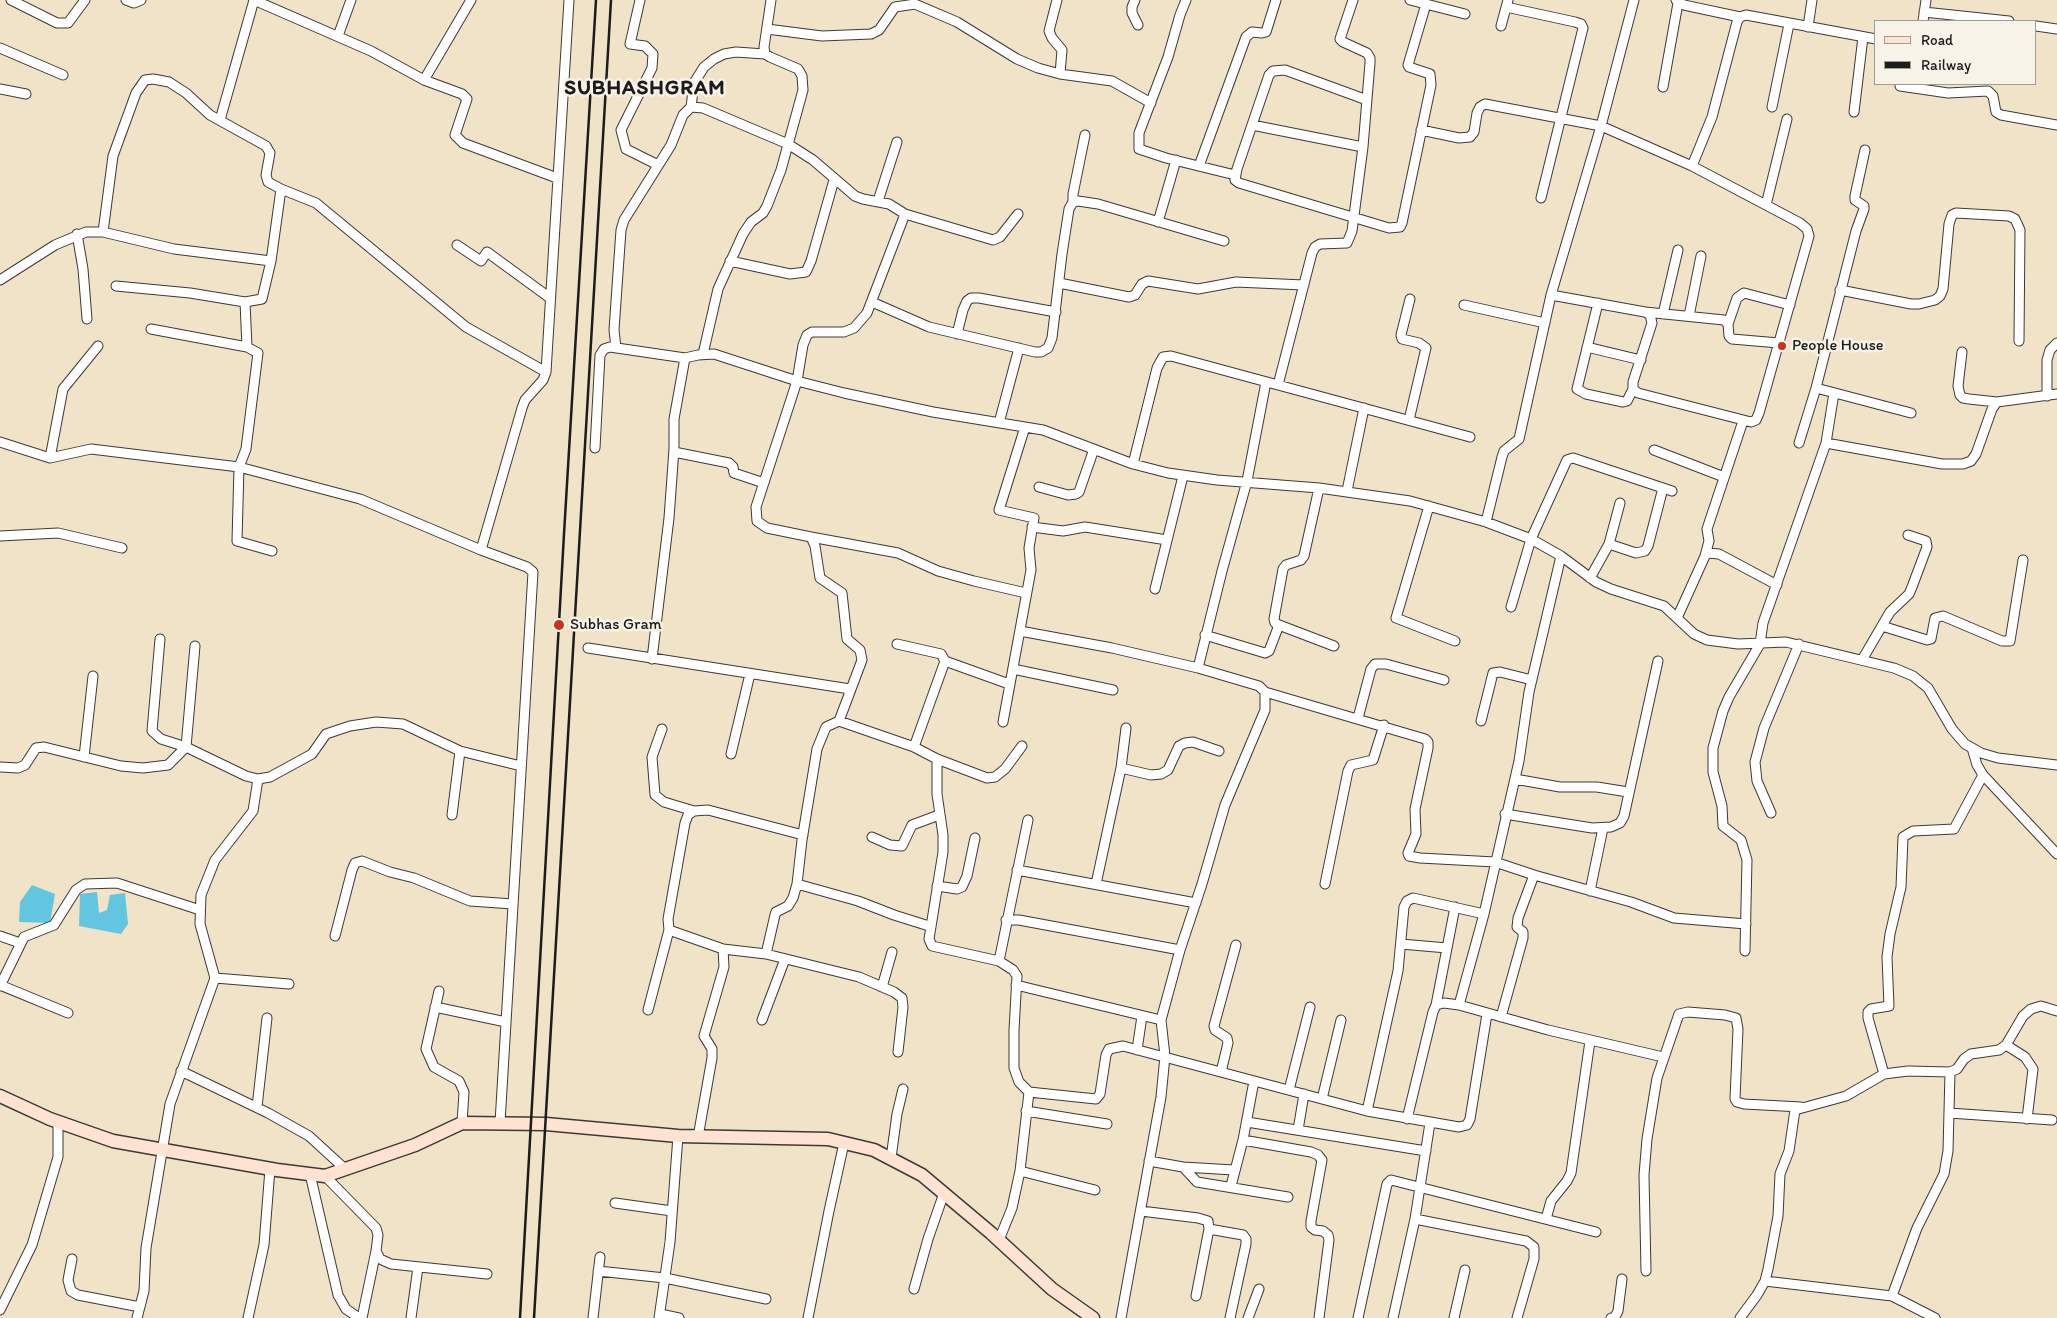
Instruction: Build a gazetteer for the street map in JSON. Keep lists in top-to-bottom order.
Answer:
{
  "districts": ["SUBHASHGRAM"],
  "places": ["People House", "Subhas Gram"],
  "legend": ["Road", "Railway"]
}
